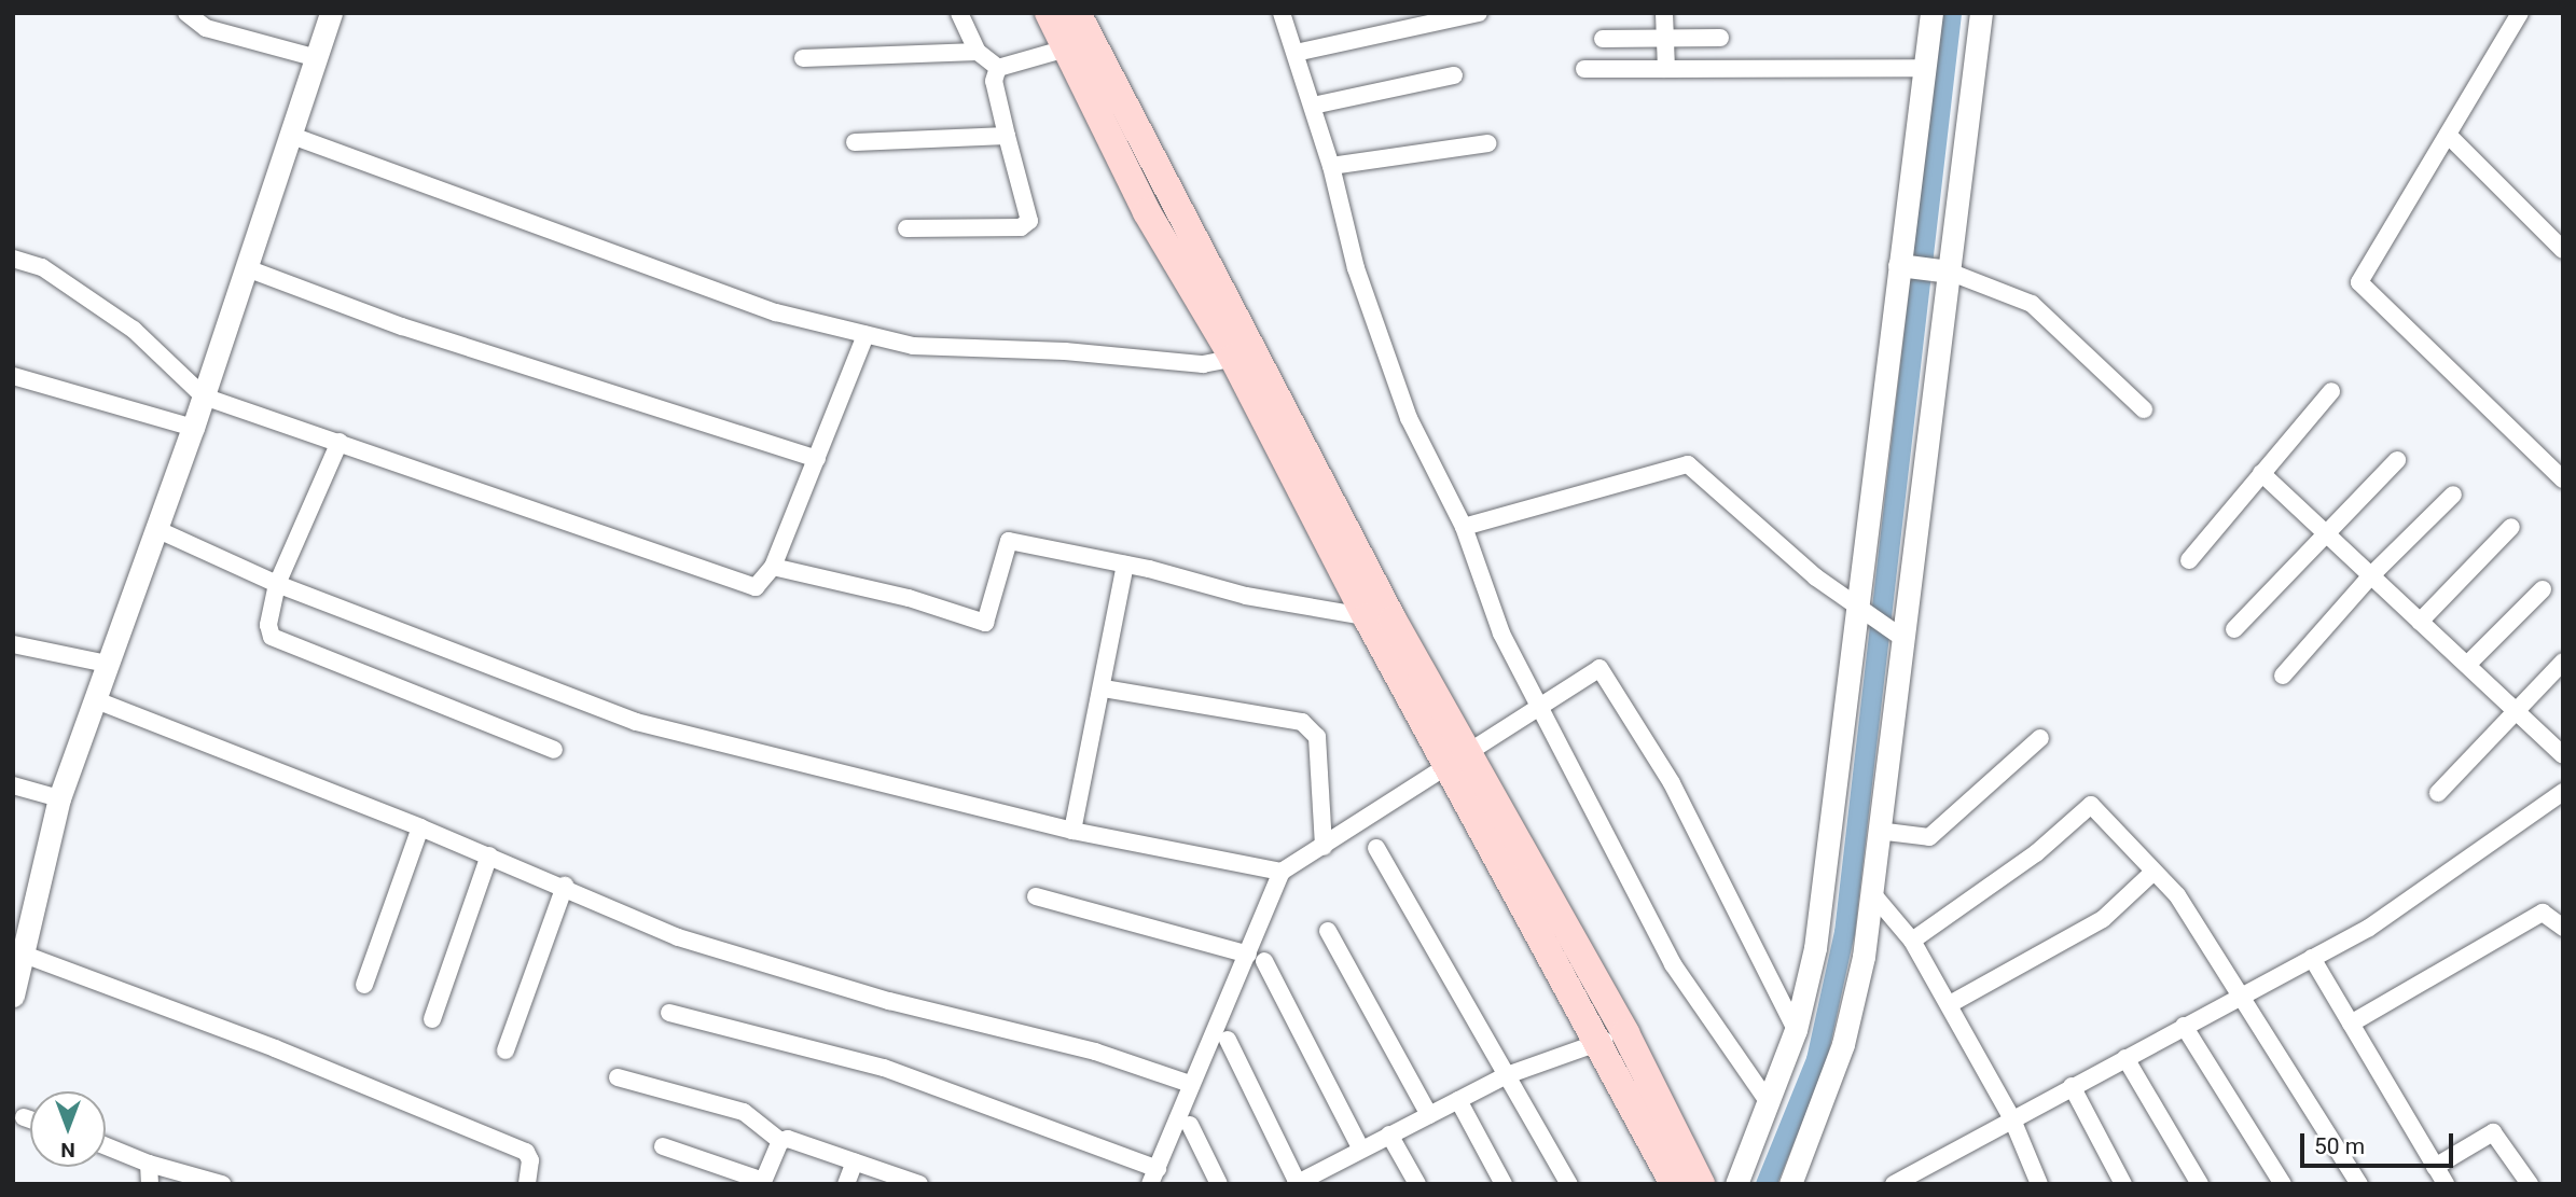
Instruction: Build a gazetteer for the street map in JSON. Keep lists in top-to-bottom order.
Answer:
{
  "scale_bar": "50 m",
  "north": "bottom"
}
